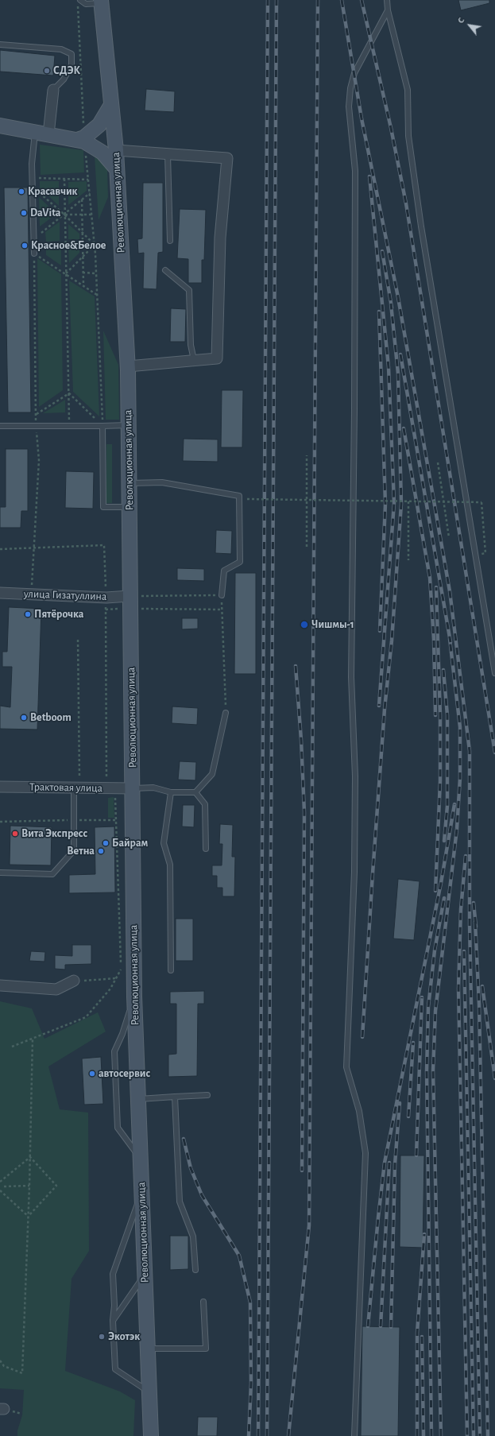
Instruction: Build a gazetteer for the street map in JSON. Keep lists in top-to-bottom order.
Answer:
{
  "streets": {
    "main road": ["Революционная улица"],
    "street": ["улица Гизатуллина", "Трактовая улица"]
  },
  "crossings": [
    ["Революционная улица", "улица Гизатуллина"],
    ["Революционная улица", "Трактовая улица"]
  ],
  "places": [
    "СДЭК",
    "Красавчик",
    "DaVita",
    "Красное&Белое",
    "Пятёрочка",
    "Чишмы-1",
    "Betboom",
    "Вита Экспресс",
    "Байрам",
    "Ветна",
    "автосервис",
    "Экотэк"
  ],
  "north": "top left"
}
